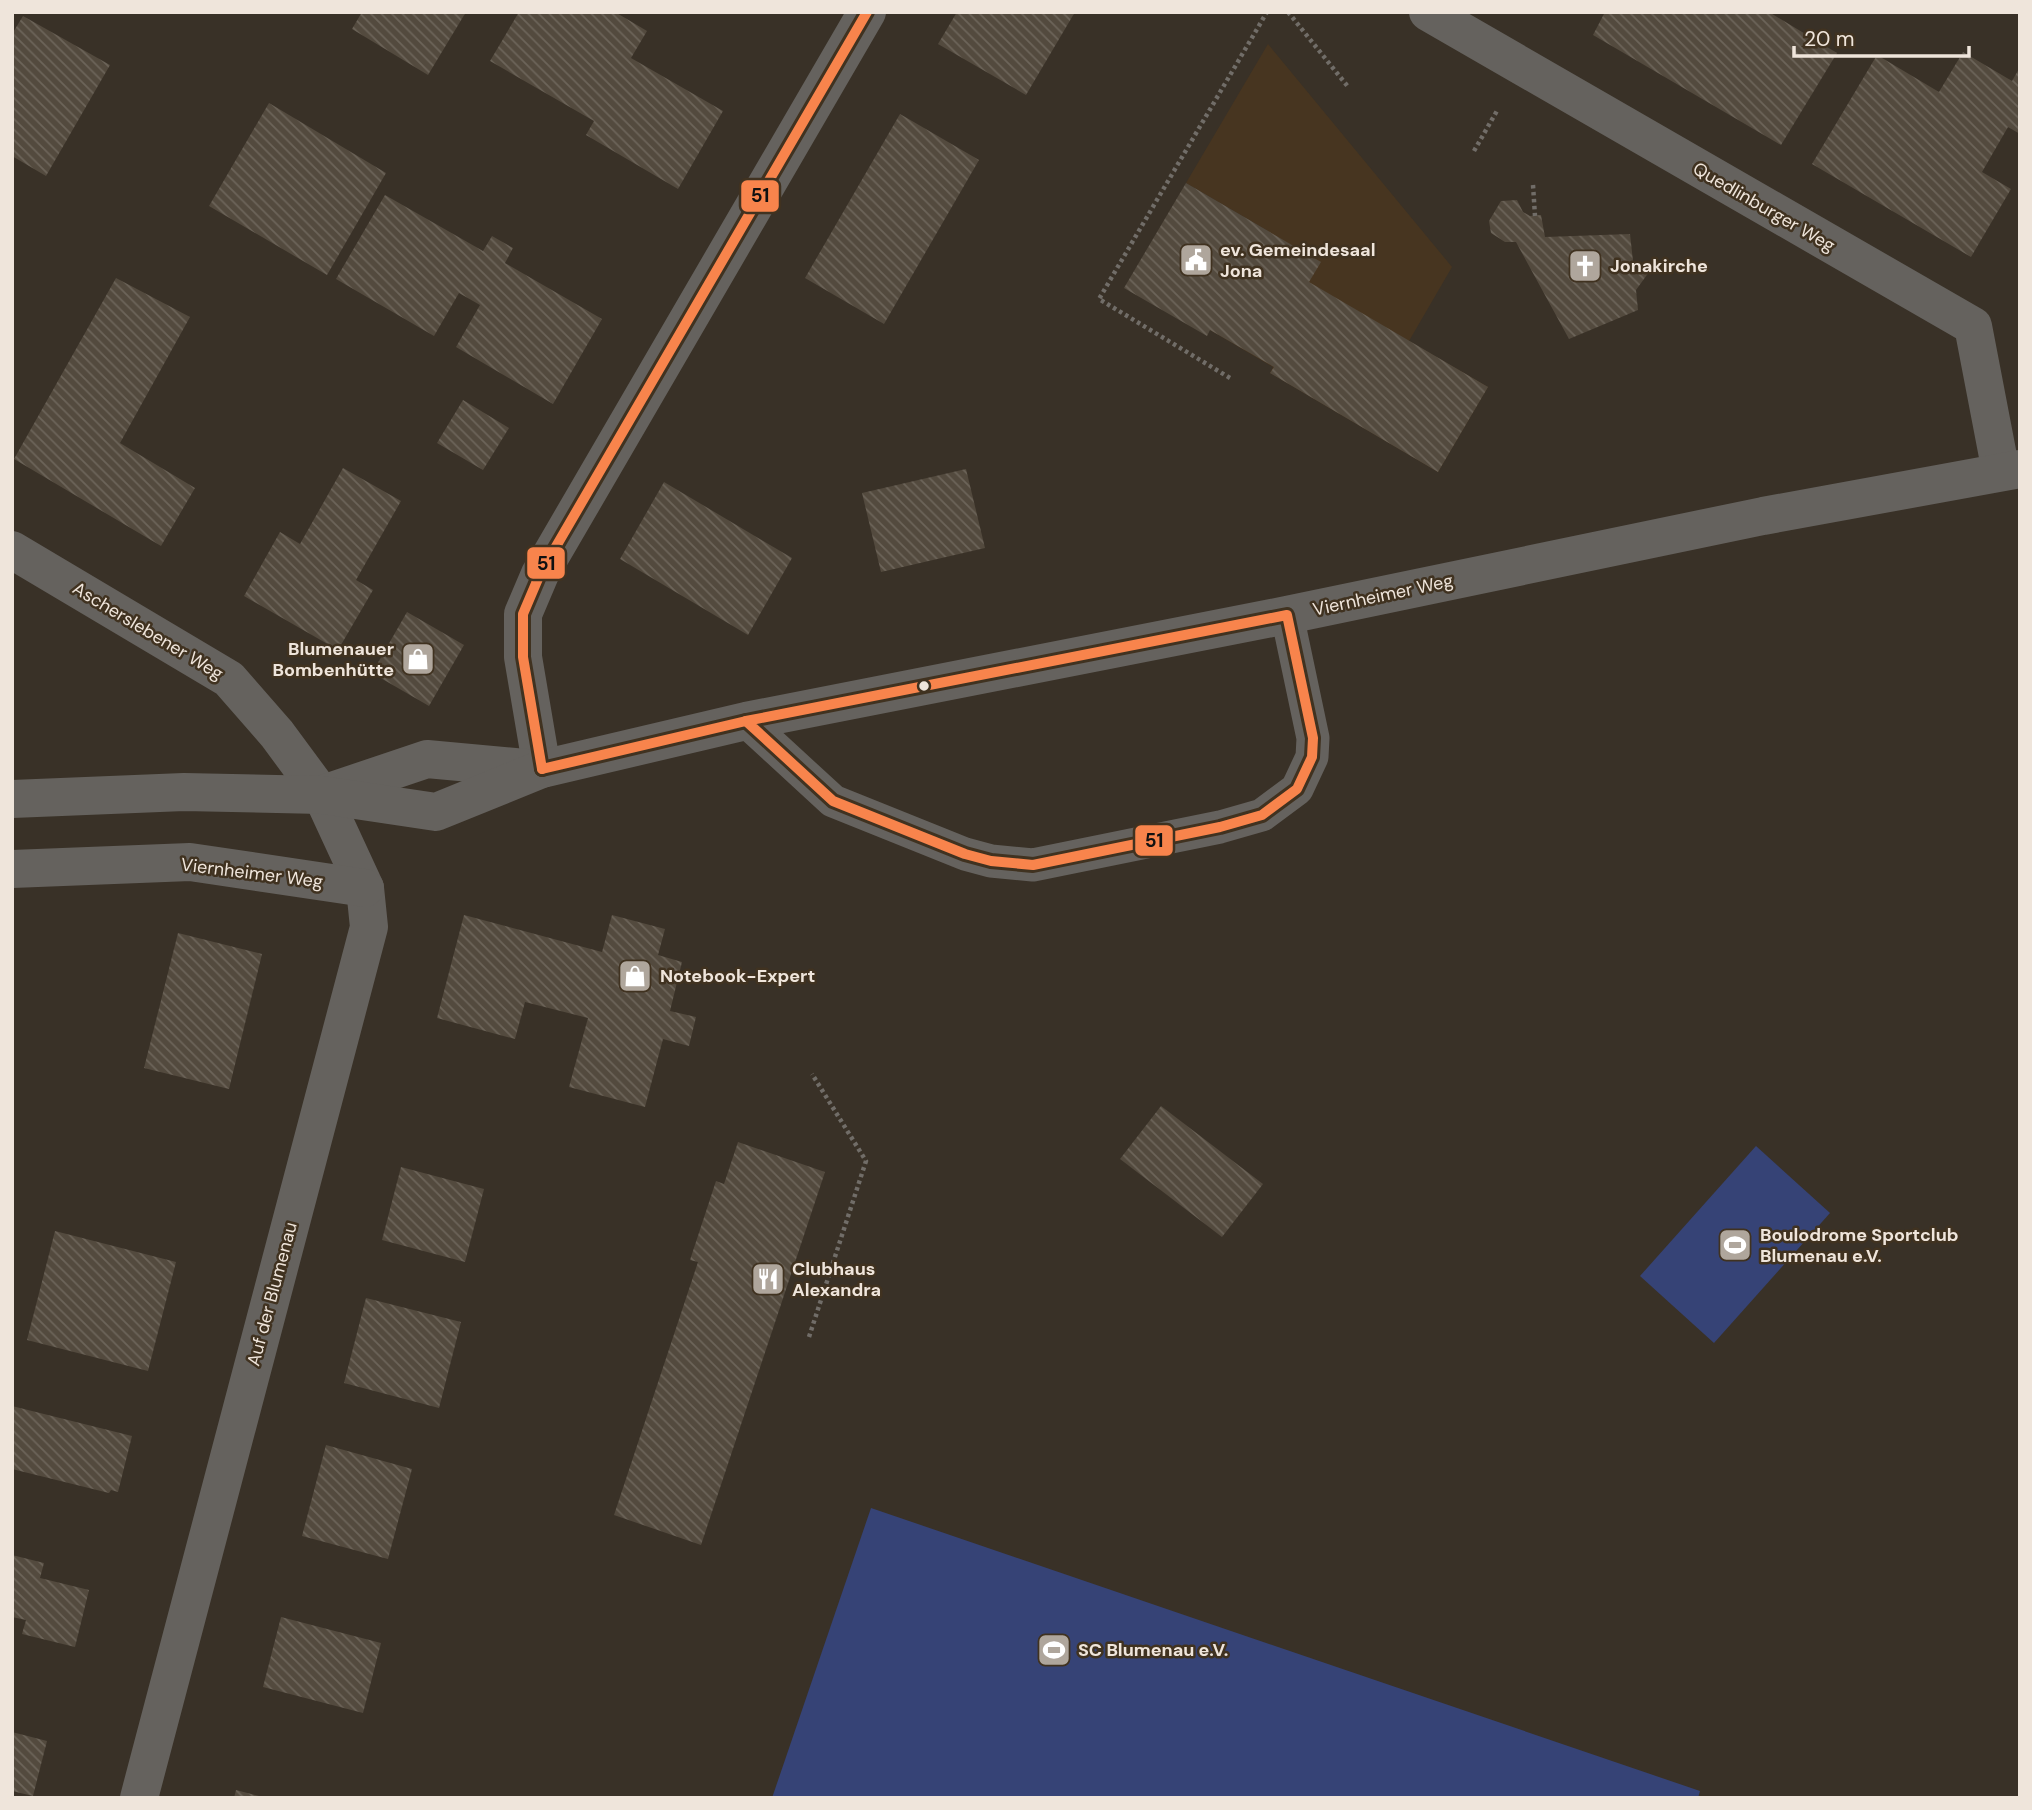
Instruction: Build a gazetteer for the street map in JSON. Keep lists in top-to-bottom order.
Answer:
{
  "streets": {
    "street": [
      "Quedlinburger Weg",
      "Viernheimer Weg",
      "Ascherslebener Weg",
      "Auf der Blumenau"
    ]
  },
  "crossings": [
    ["Quedlinburger Weg", "Viernheimer Weg"],
    ["Viernheimer Weg", "Ascherslebener Weg"],
    ["Viernheimer Weg", "Auf der Blumenau"],
    ["Ascherslebener Weg", "Auf der Blumenau"]
  ],
  "places": {
    "public building": ["ev. Gemeindesaal Jona"],
    "church": ["Jonakirche"],
    "shop": ["Blumenauer Bombenhütte", "Notebook-Expert"],
    "sports": ["Boulodrome Sportclub Blumenau e.V.", "SC Blumenau e.V."],
    "restaurant": ["Clubhaus Alexandra"]
  },
  "lines": ["transit line 51"],
  "scale_bar": "20 m"
}
